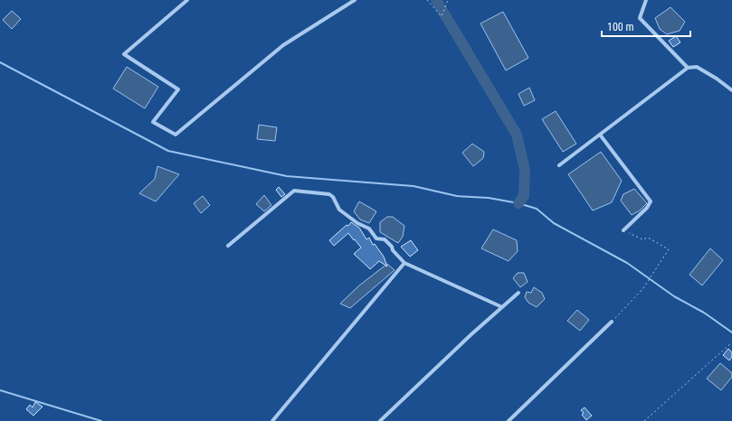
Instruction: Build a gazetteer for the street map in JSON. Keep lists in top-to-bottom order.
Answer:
{
  "scale_bar": "100 m"
}
